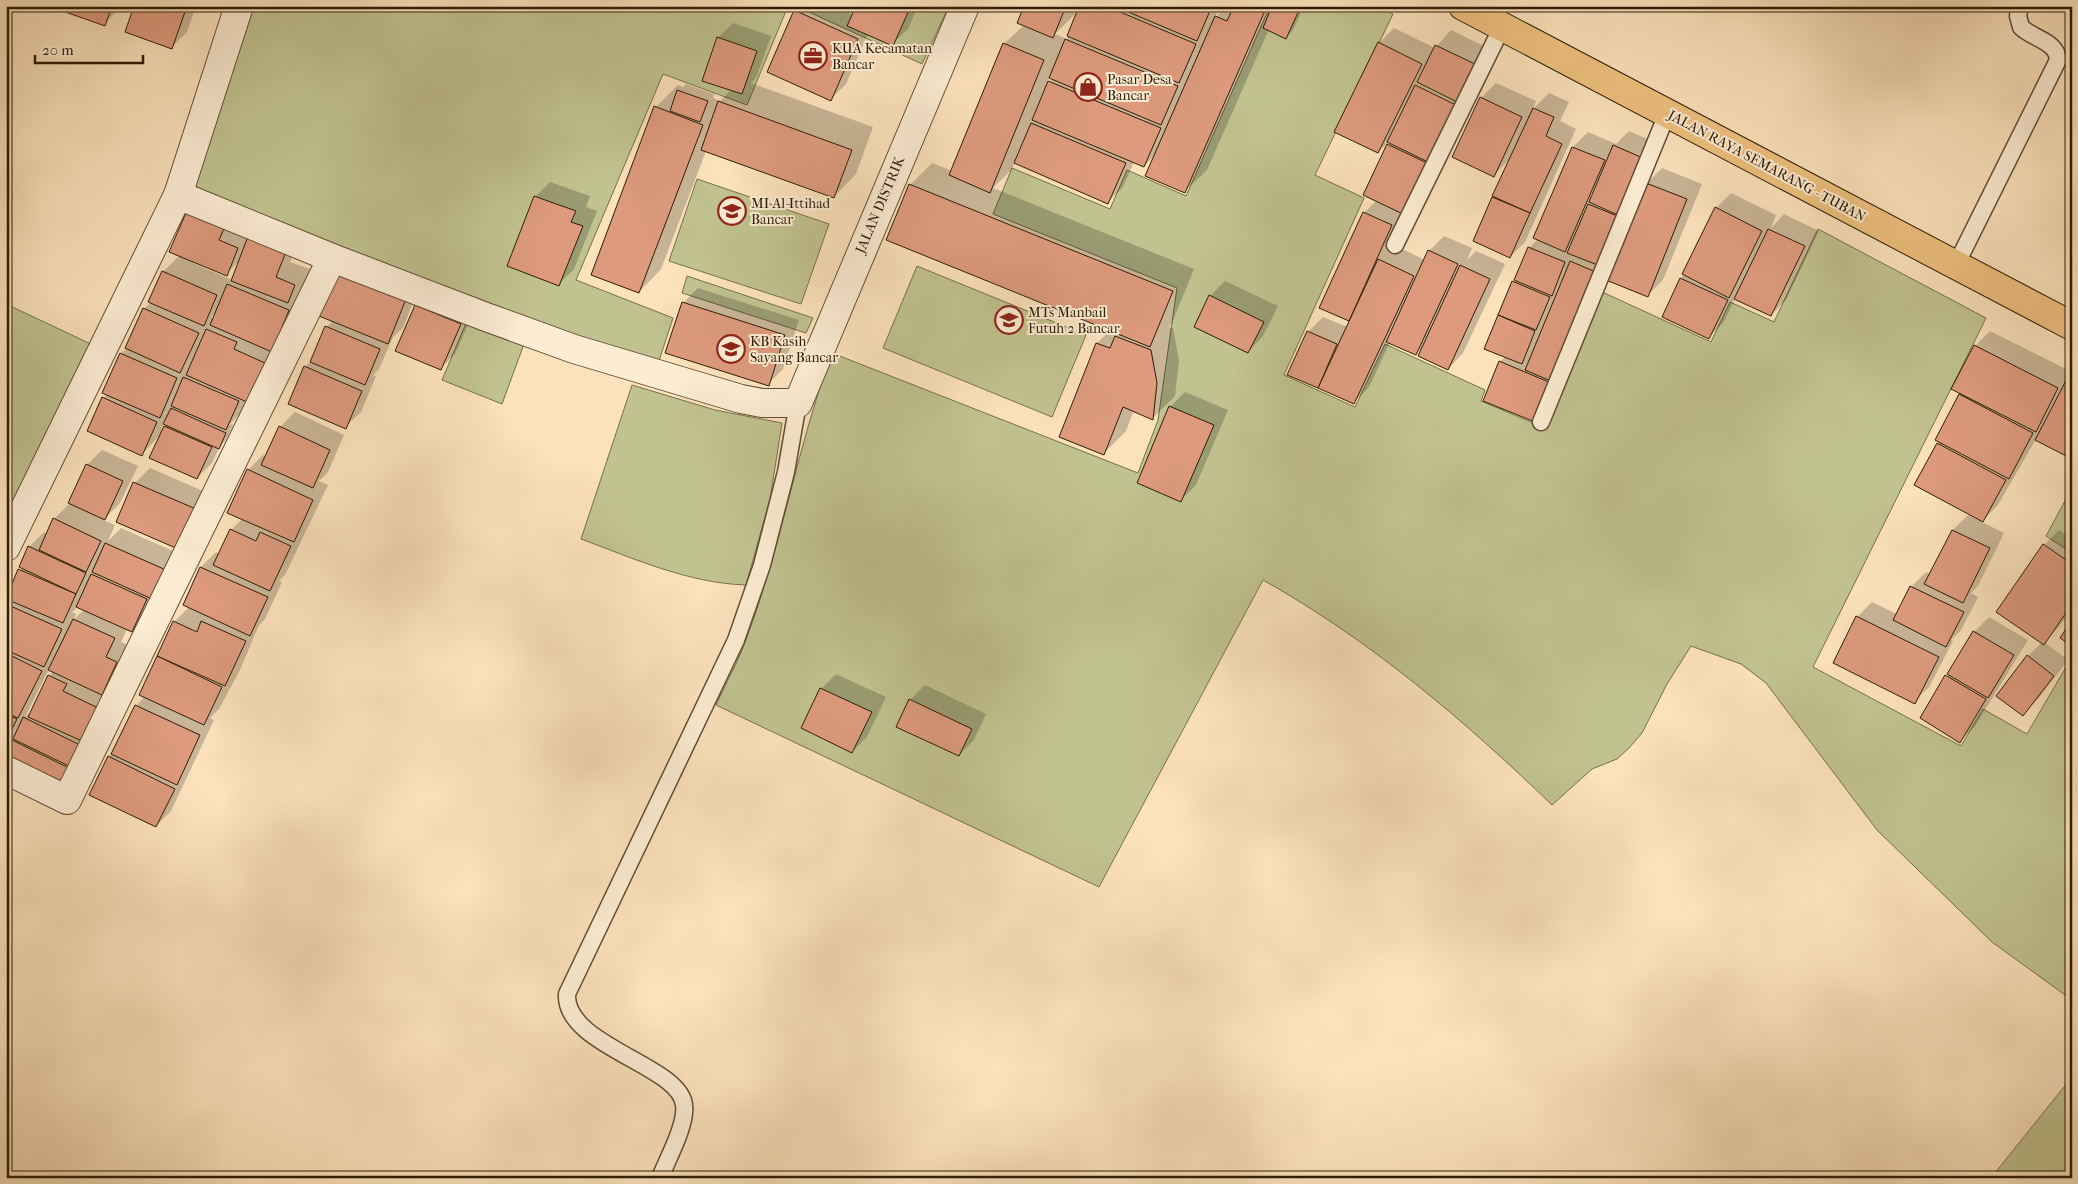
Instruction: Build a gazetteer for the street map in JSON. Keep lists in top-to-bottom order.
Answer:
{
  "streets": {
    "highway": ["JALAN RAYA SEMARANG - TUBAN"],
    "street": ["JALAN DISTRIK"]
  },
  "places": {
    "office": ["KUA Kecamatan Bancar"],
    "shop": ["Pasar Desa Bancar"],
    "school or university": ["MI Al-Ittihad Bancar", "MTs Manbail Futuh 2 Bancar", "KB Kasih Sayang Bancar"]
  },
  "scale_bar": "20 m"
}
